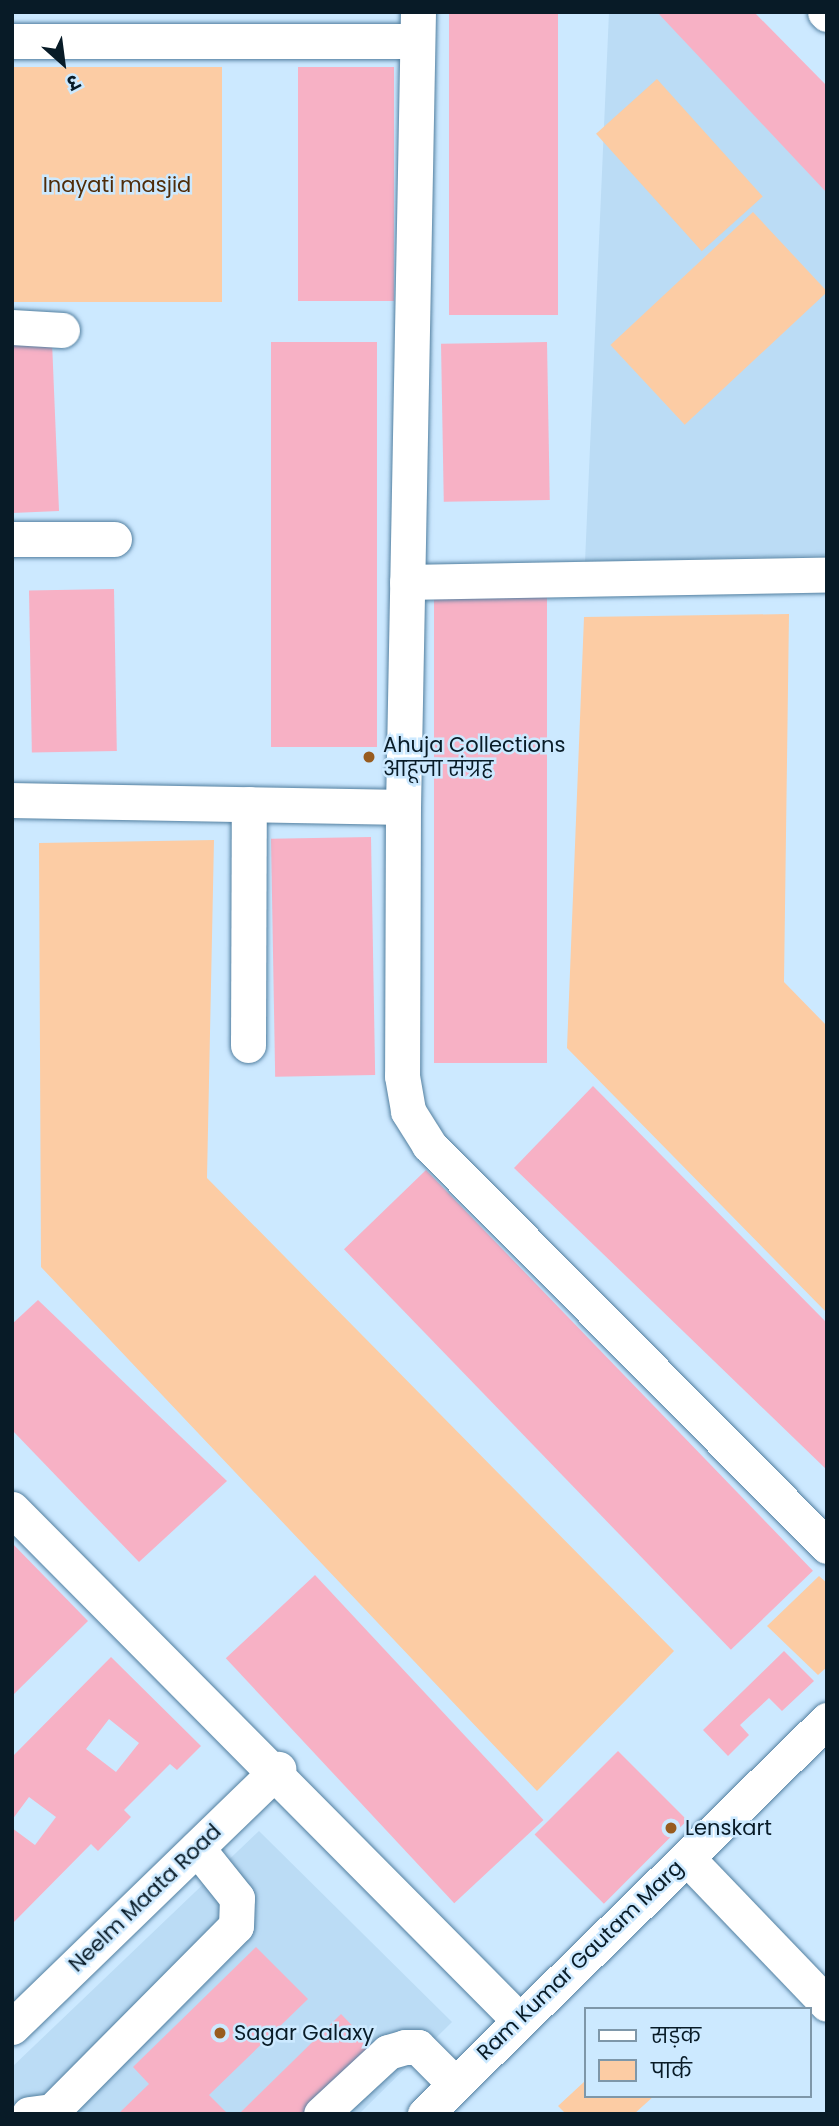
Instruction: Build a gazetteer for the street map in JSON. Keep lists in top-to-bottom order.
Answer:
{
  "streets": {
    "street": ["Neelm Maata Road", "Ram Kumar Gautam Marg"]
  },
  "parks": ["Inayati masjid"],
  "places": ["Ahuja Collections आहूजा संग्रह", "Lenskart", "Sagar Galaxy"],
  "legend": ["सड़क", "पार्क"],
  "north": "bottom right"
}
